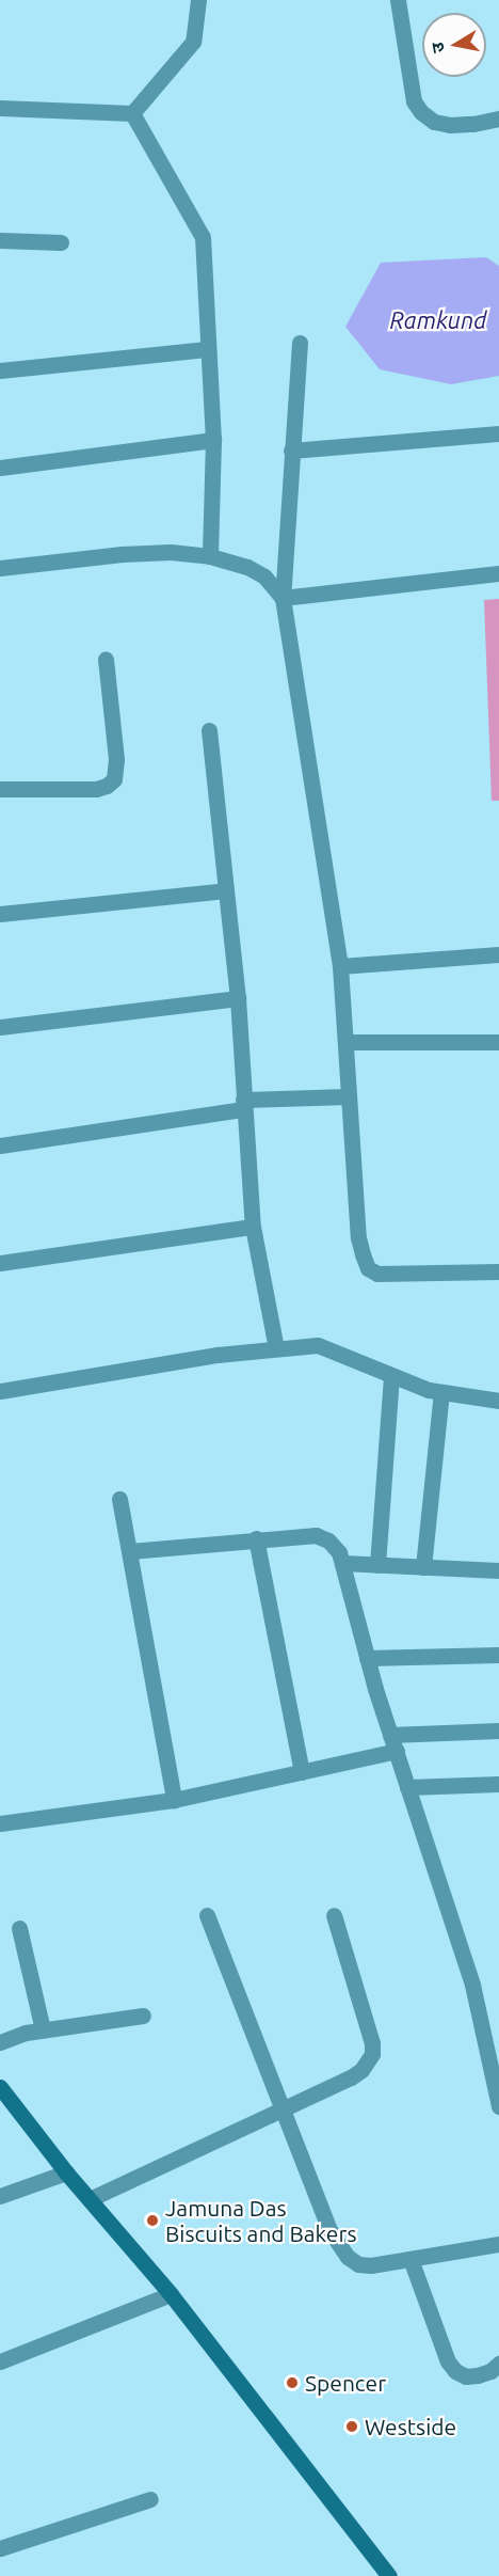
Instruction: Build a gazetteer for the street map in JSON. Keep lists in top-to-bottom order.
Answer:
{
  "water": ["Ramkund"],
  "places": ["Jamuna Das Biscuits and Bakers", "Spencer", "Westside"],
  "north": "left"
}
